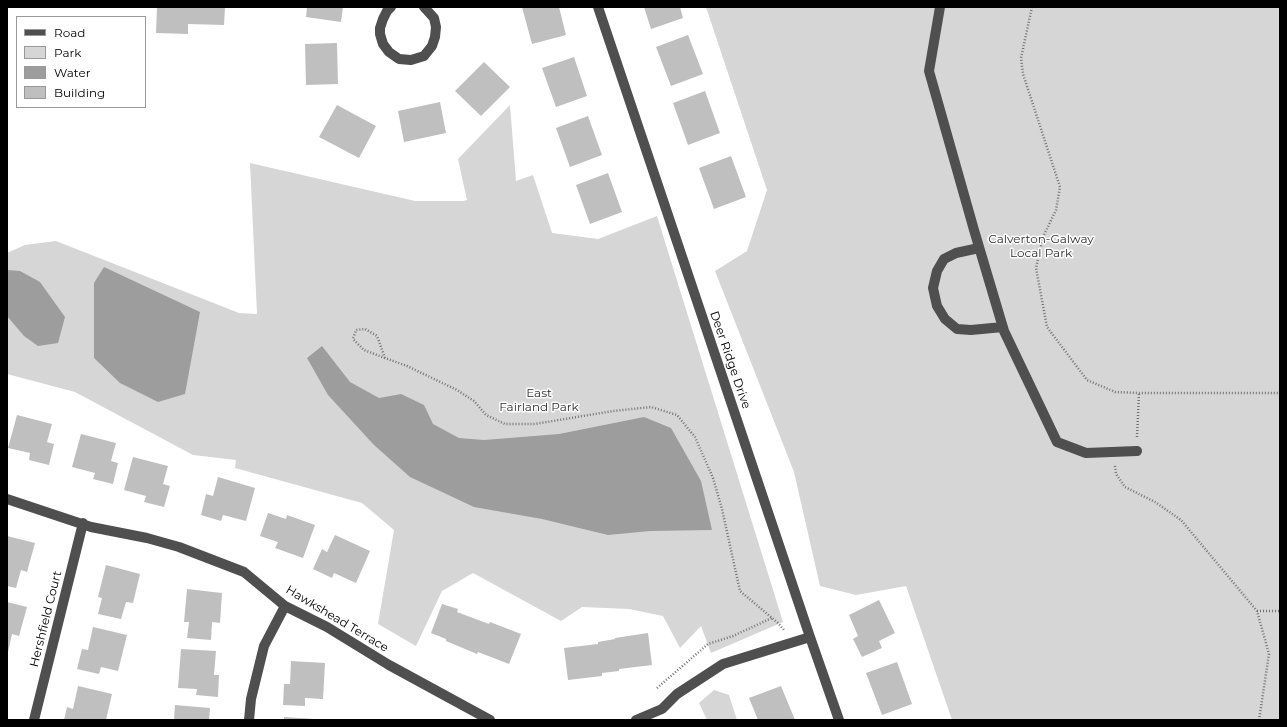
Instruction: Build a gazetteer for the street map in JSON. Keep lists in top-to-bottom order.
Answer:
{
  "streets": {
    "street": ["Deer Ridge Drive", "Hershfield Court", "Hawkshead Terrace"]
  },
  "crossings": [
    ["Hershfield Court", "Hawkshead Terrace"]
  ],
  "parks": ["Calverton-Galway Local Park", "East Fairland Park"],
  "legend": [
    "Road",
    "Park",
    "Water",
    "Building"
  ]
}
